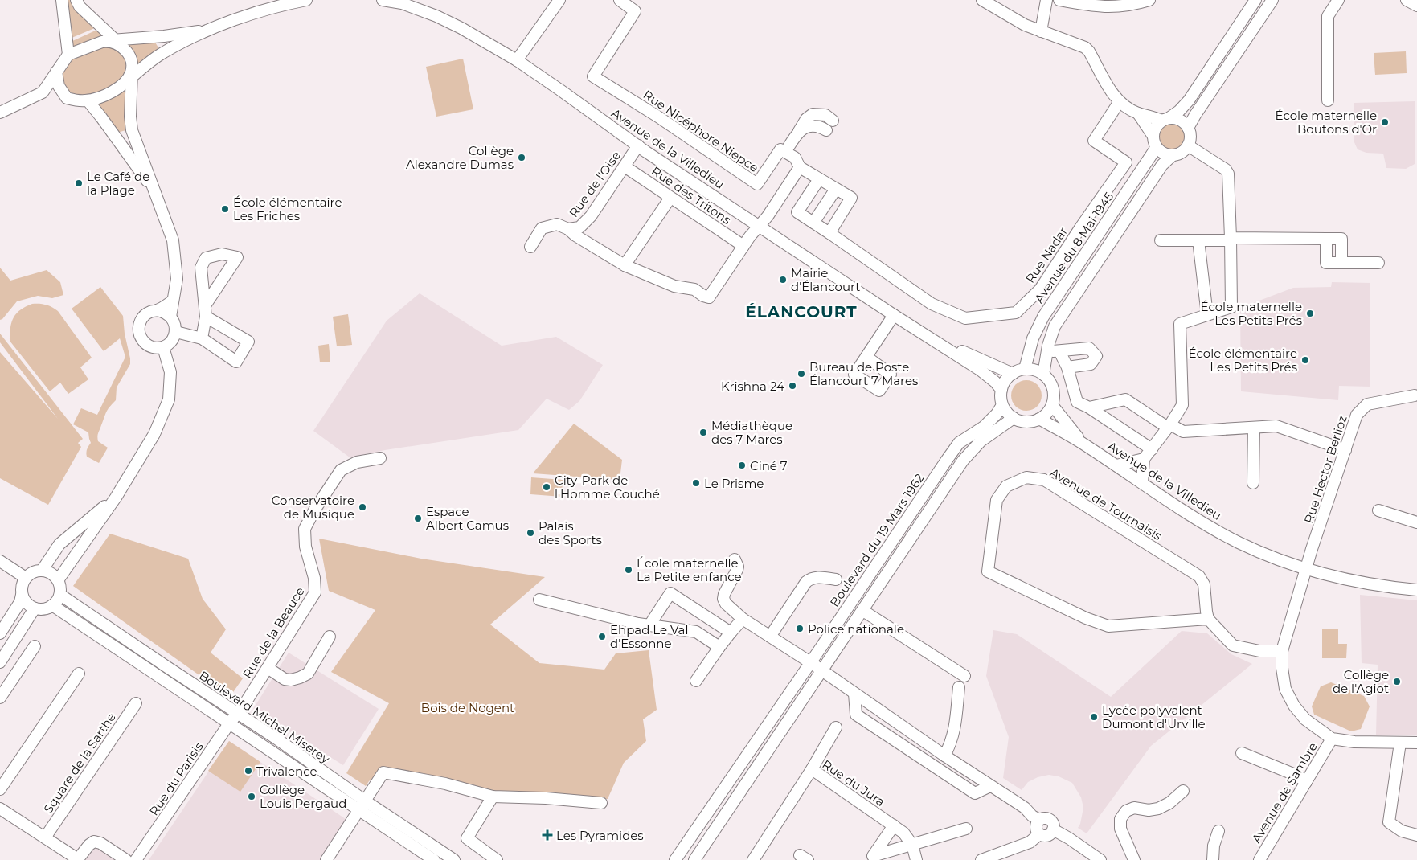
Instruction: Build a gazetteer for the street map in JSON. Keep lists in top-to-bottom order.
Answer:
{
  "streets": {
    "street": [
      "Rue Nicéphore Niepce",
      "Avenue de la Villedieu",
      "Rue de l'Oise",
      "Rue des Tritons",
      "Avenue du 8 Mai 1945",
      "Rue Nadar",
      "Rue Hector Berlioz",
      "Avenue de Tournaisis",
      "Boulevard du 19 Mars 1962",
      "Rue de la Beauce",
      "Boulevard Michel Miserey",
      "Square de la Sarthe",
      "Rue du Parisis",
      "Rue du Jura",
      "Avenue de Sambre"
    ]
  },
  "crossings": [
    ["Avenue de la Villedieu", "Rue de l'Oise"],
    ["Avenue de la Villedieu", "Avenue du 8 Mai 1945"],
    ["Avenue de la Villedieu", "Rue Hector Berlioz"],
    ["Avenue de la Villedieu", "Boulevard du 19 Mars 1962"],
    ["Rue de l'Oise", "Rue des Tritons"],
    ["Avenue du 8 Mai 1945", "Boulevard du 19 Mars 1962"],
    ["Rue Hector Berlioz", "Avenue de Tournaisis"],
    ["Rue Hector Berlioz", "Avenue de Sambre"],
    ["Rue de la Beauce", "Boulevard Michel Miserey"],
    ["Rue de la Beauce", "Rue du Parisis"],
    ["Boulevard Michel Miserey", "Rue du Parisis"]
  ],
  "districts": ["ÉLANCOURT"],
  "parks": ["Bois de Nogent"],
  "places": {
    "other": [
      "École maternelle Boutons d'Or",
      "Collège Alexandre Dumas",
      "Le Café de la Plage",
      "École élémentaire Les Friches",
      "Mairie d'Élancourt",
      "École maternelle Les Petits Prés",
      "École élémentaire Les Petits Prés",
      "Bureau de Poste Élancourt 7 Mares",
      "Krishna 24",
      "Médiathèque des 7 Mares",
      "Ciné 7",
      "Le Prisme",
      "City-Park de l'Homme Couché",
      "Conservatoire de Musique",
      "Espace Albert Camus",
      "Palais des Sports",
      "École maternelle La Petite enfance",
      "Police nationale",
      "Ehpad Le Val d'Essonne",
      "Collège de l'Agiot",
      "Lycée polyvalent Dumont d'Urville",
      "Trivalence",
      "Collège Louis Pergaud"
    ],
    "health": ["Les Pyramides"]
  }
}
